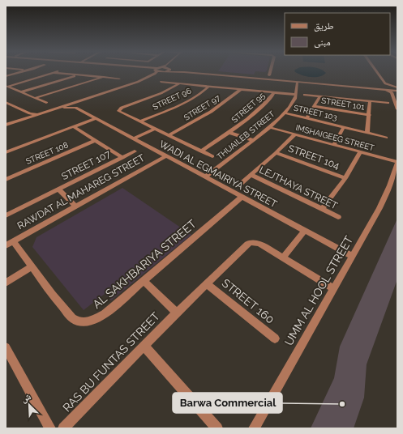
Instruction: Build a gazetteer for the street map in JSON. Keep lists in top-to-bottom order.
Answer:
{
  "streets": {
    "street": [
      "STREET 96",
      "STREET 101",
      "STREET 97",
      "STREET 95",
      "STREET 103",
      "THUAILEB STREET",
      "IMSHAIGEEG STREET",
      "STREET 108",
      "STREET 104",
      "STREET 107",
      "WADI AL EGMAIRIYA STREET",
      "LEJTHAYA STREET",
      "RAWDAT AL MAHAREG STREET",
      "AL SAKHBARIYA STREET",
      "UMM AL HOOL STREET",
      "STREET 160",
      "RAS BU FUNTAS STREET"
    ]
  },
  "crossings": [
    ["STREET 96", "STREET 95"],
    ["STREET 97", "STREET 95"],
    ["STREET 95", "THUAILEB STREET"],
    ["STREET 103", "THUAILEB STREET"],
    ["STREET 103", "IMSHAIGEEG STREET"],
    ["THUAILEB STREET", "IMSHAIGEEG STREET"],
    ["THUAILEB STREET", "WADI AL EGMAIRIYA STREET"],
    ["IMSHAIGEEG STREET", "LEJTHAYA STREET"],
    ["IMSHAIGEEG STREET", "UMM AL HOOL STREET"],
    ["STREET 108", "STREET 107"],
    ["STREET 104", "LEJTHAYA STREET"],
    ["STREET 107", "RAWDAT AL MAHAREG STREET"],
    ["WADI AL EGMAIRIYA STREET", "RAWDAT AL MAHAREG STREET"],
    ["WADI AL EGMAIRIYA STREET", "AL SAKHBARIYA STREET"],
    ["WADI AL EGMAIRIYA STREET", "UMM AL HOOL STREET"],
    ["RAWDAT AL MAHAREG STREET", "AL SAKHBARIYA STREET"],
    ["AL SAKHBARIYA STREET", "RAS BU FUNTAS STREET"],
    ["UMM AL HOOL STREET", "RAS BU FUNTAS STREET"],
    ["STREET 160", "RAS BU FUNTAS STREET"]
  ],
  "places": ["Barwa Commercial"],
  "legend": ["طريق", "مبنى"],
  "north": "top left"
}
